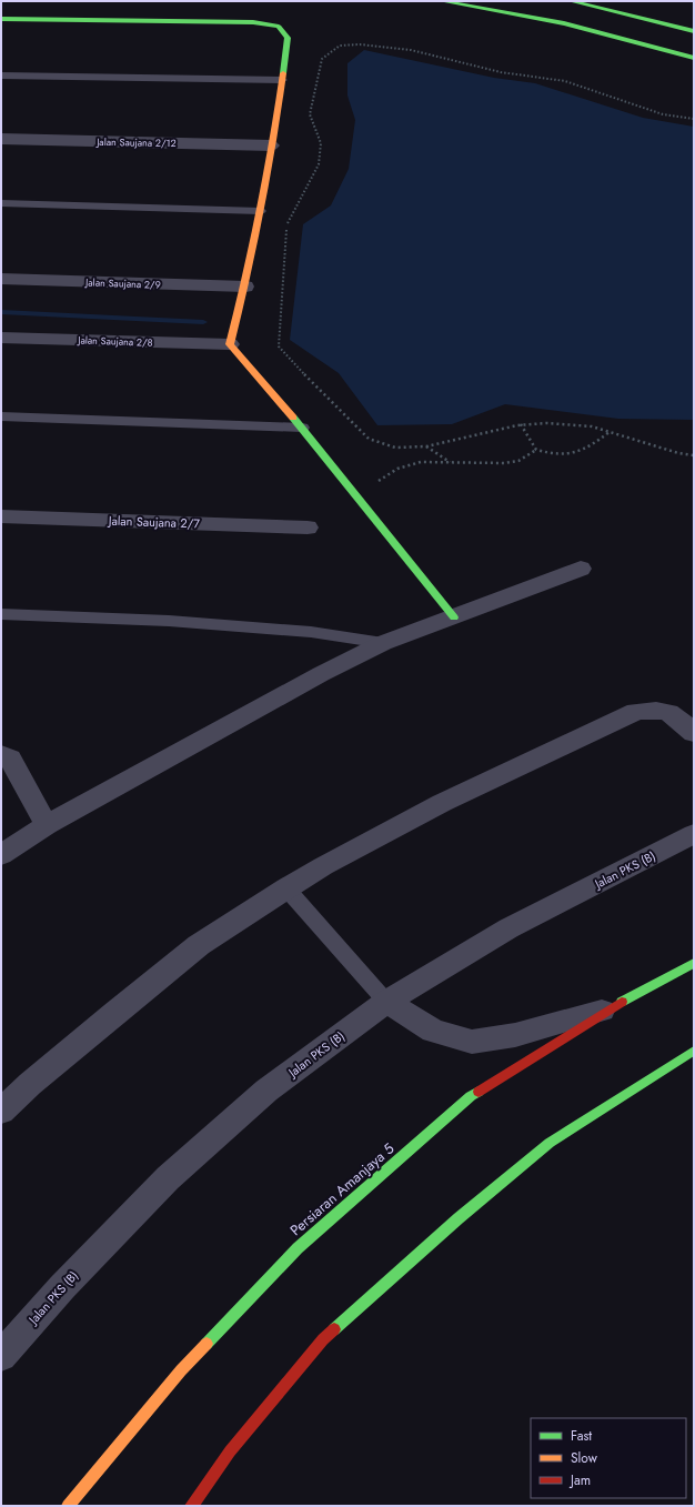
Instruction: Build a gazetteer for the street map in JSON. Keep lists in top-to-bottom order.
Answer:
{
  "streets": {
    "street": [
      "Jalan Saujana 2/12",
      "Jalan Saujana 2/9",
      "Jalan Saujana 2/8",
      "Jalan Saujana 2/7",
      "Jalan PKS (B)",
      "Persiaran Amanjaya 5"
    ]
  },
  "legend": ["Fast", "Slow", "Jam"]
}
